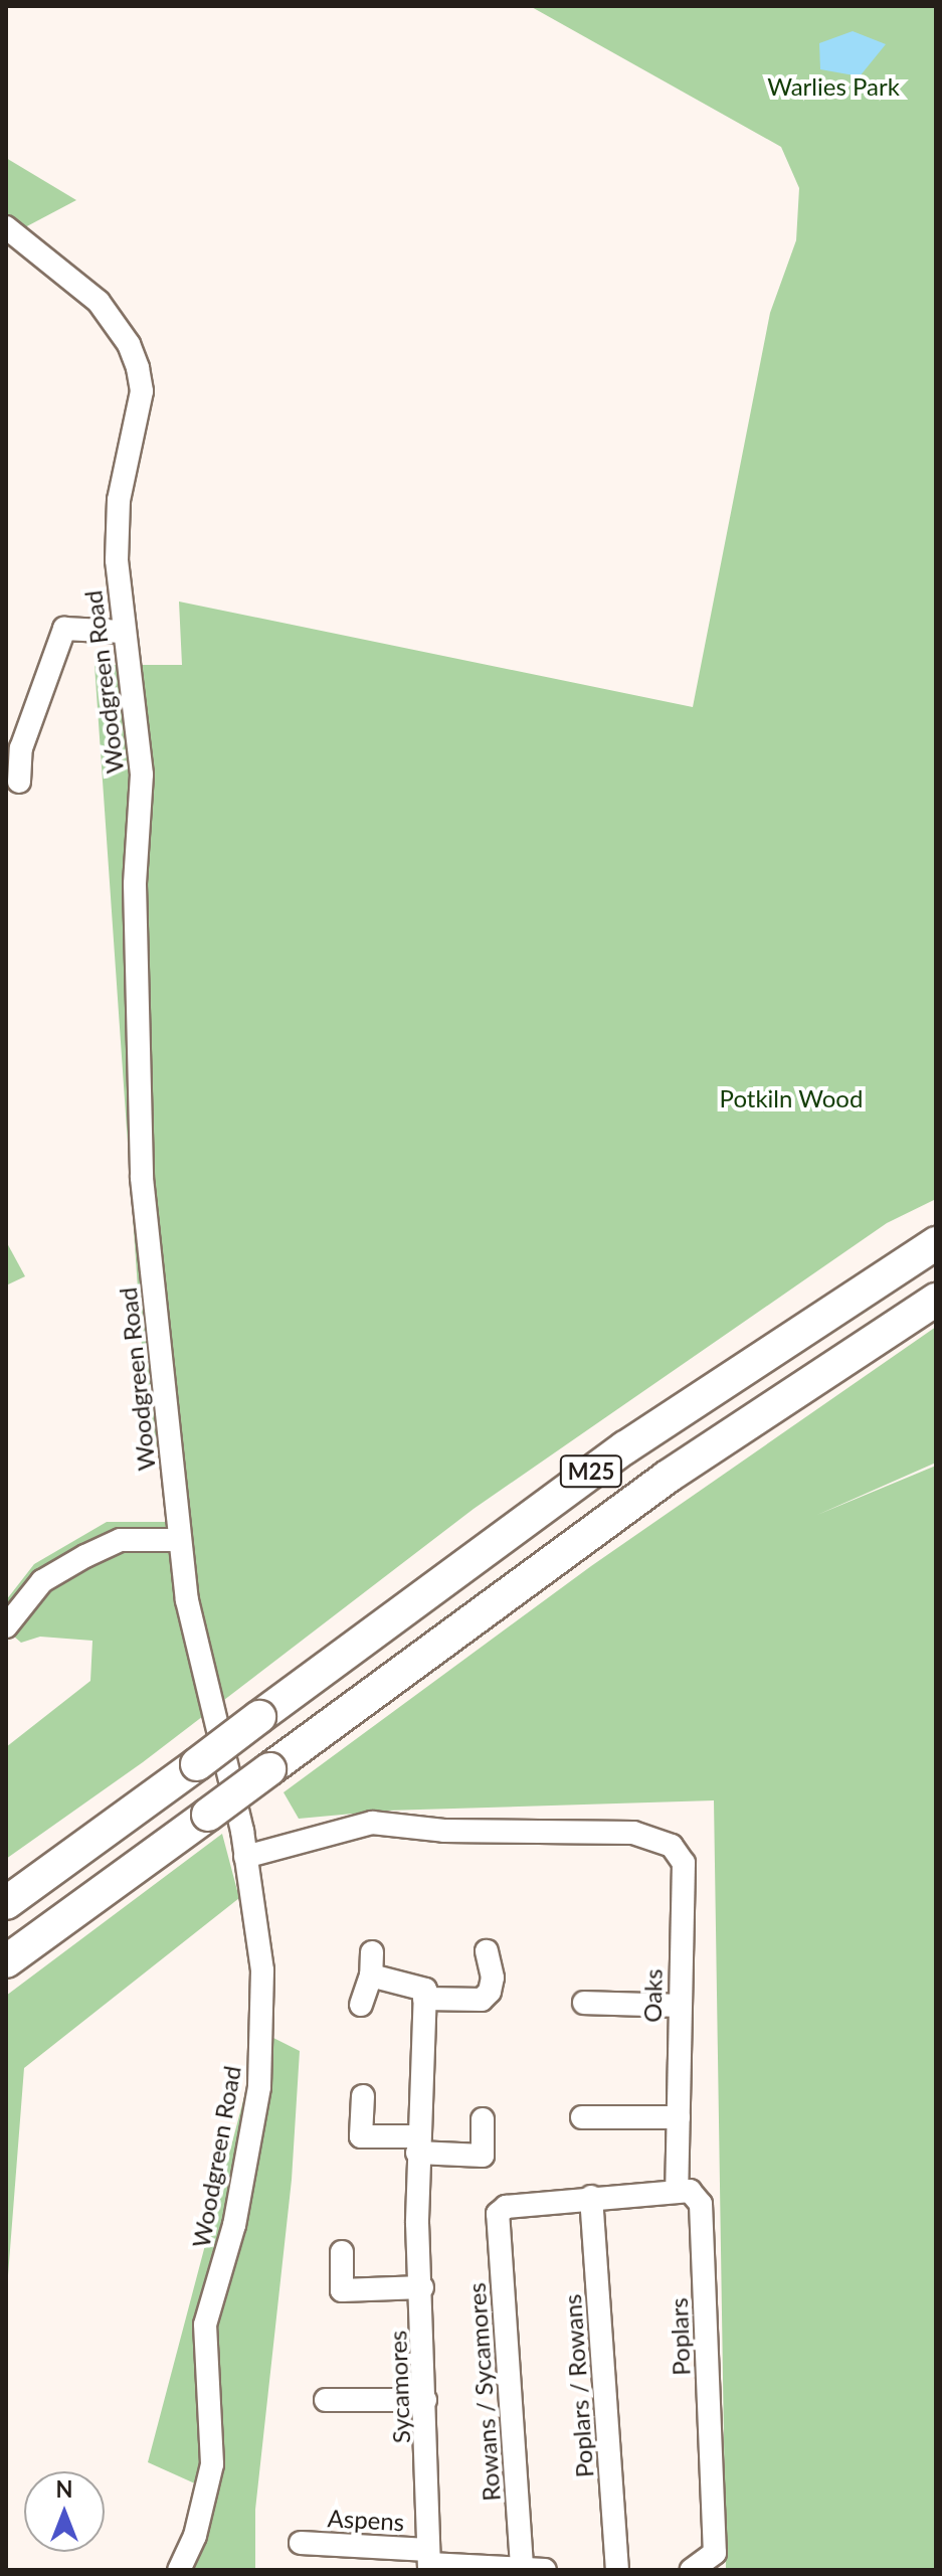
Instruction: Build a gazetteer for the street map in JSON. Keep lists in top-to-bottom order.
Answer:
{
  "streets": {
    "highway": ["M25"],
    "street": [
      "Woodgreen Road",
      "Oaks",
      "Poplars",
      "Poplars / Rowans",
      "Sycamores",
      "Rowans / Sycamores",
      "Aspens"
    ]
  },
  "crossings": [
    ["Woodgreen Road", "Oaks"],
    ["Oaks", "Poplars"],
    ["Poplars / Rowans", "Rowans / Sycamores"],
    ["Sycamores", "Aspens"],
    ["Rowans / Sycamores", "Aspens"]
  ],
  "parks": ["Warlies Park", "Potkiln Wood"],
  "north": "top"
}
